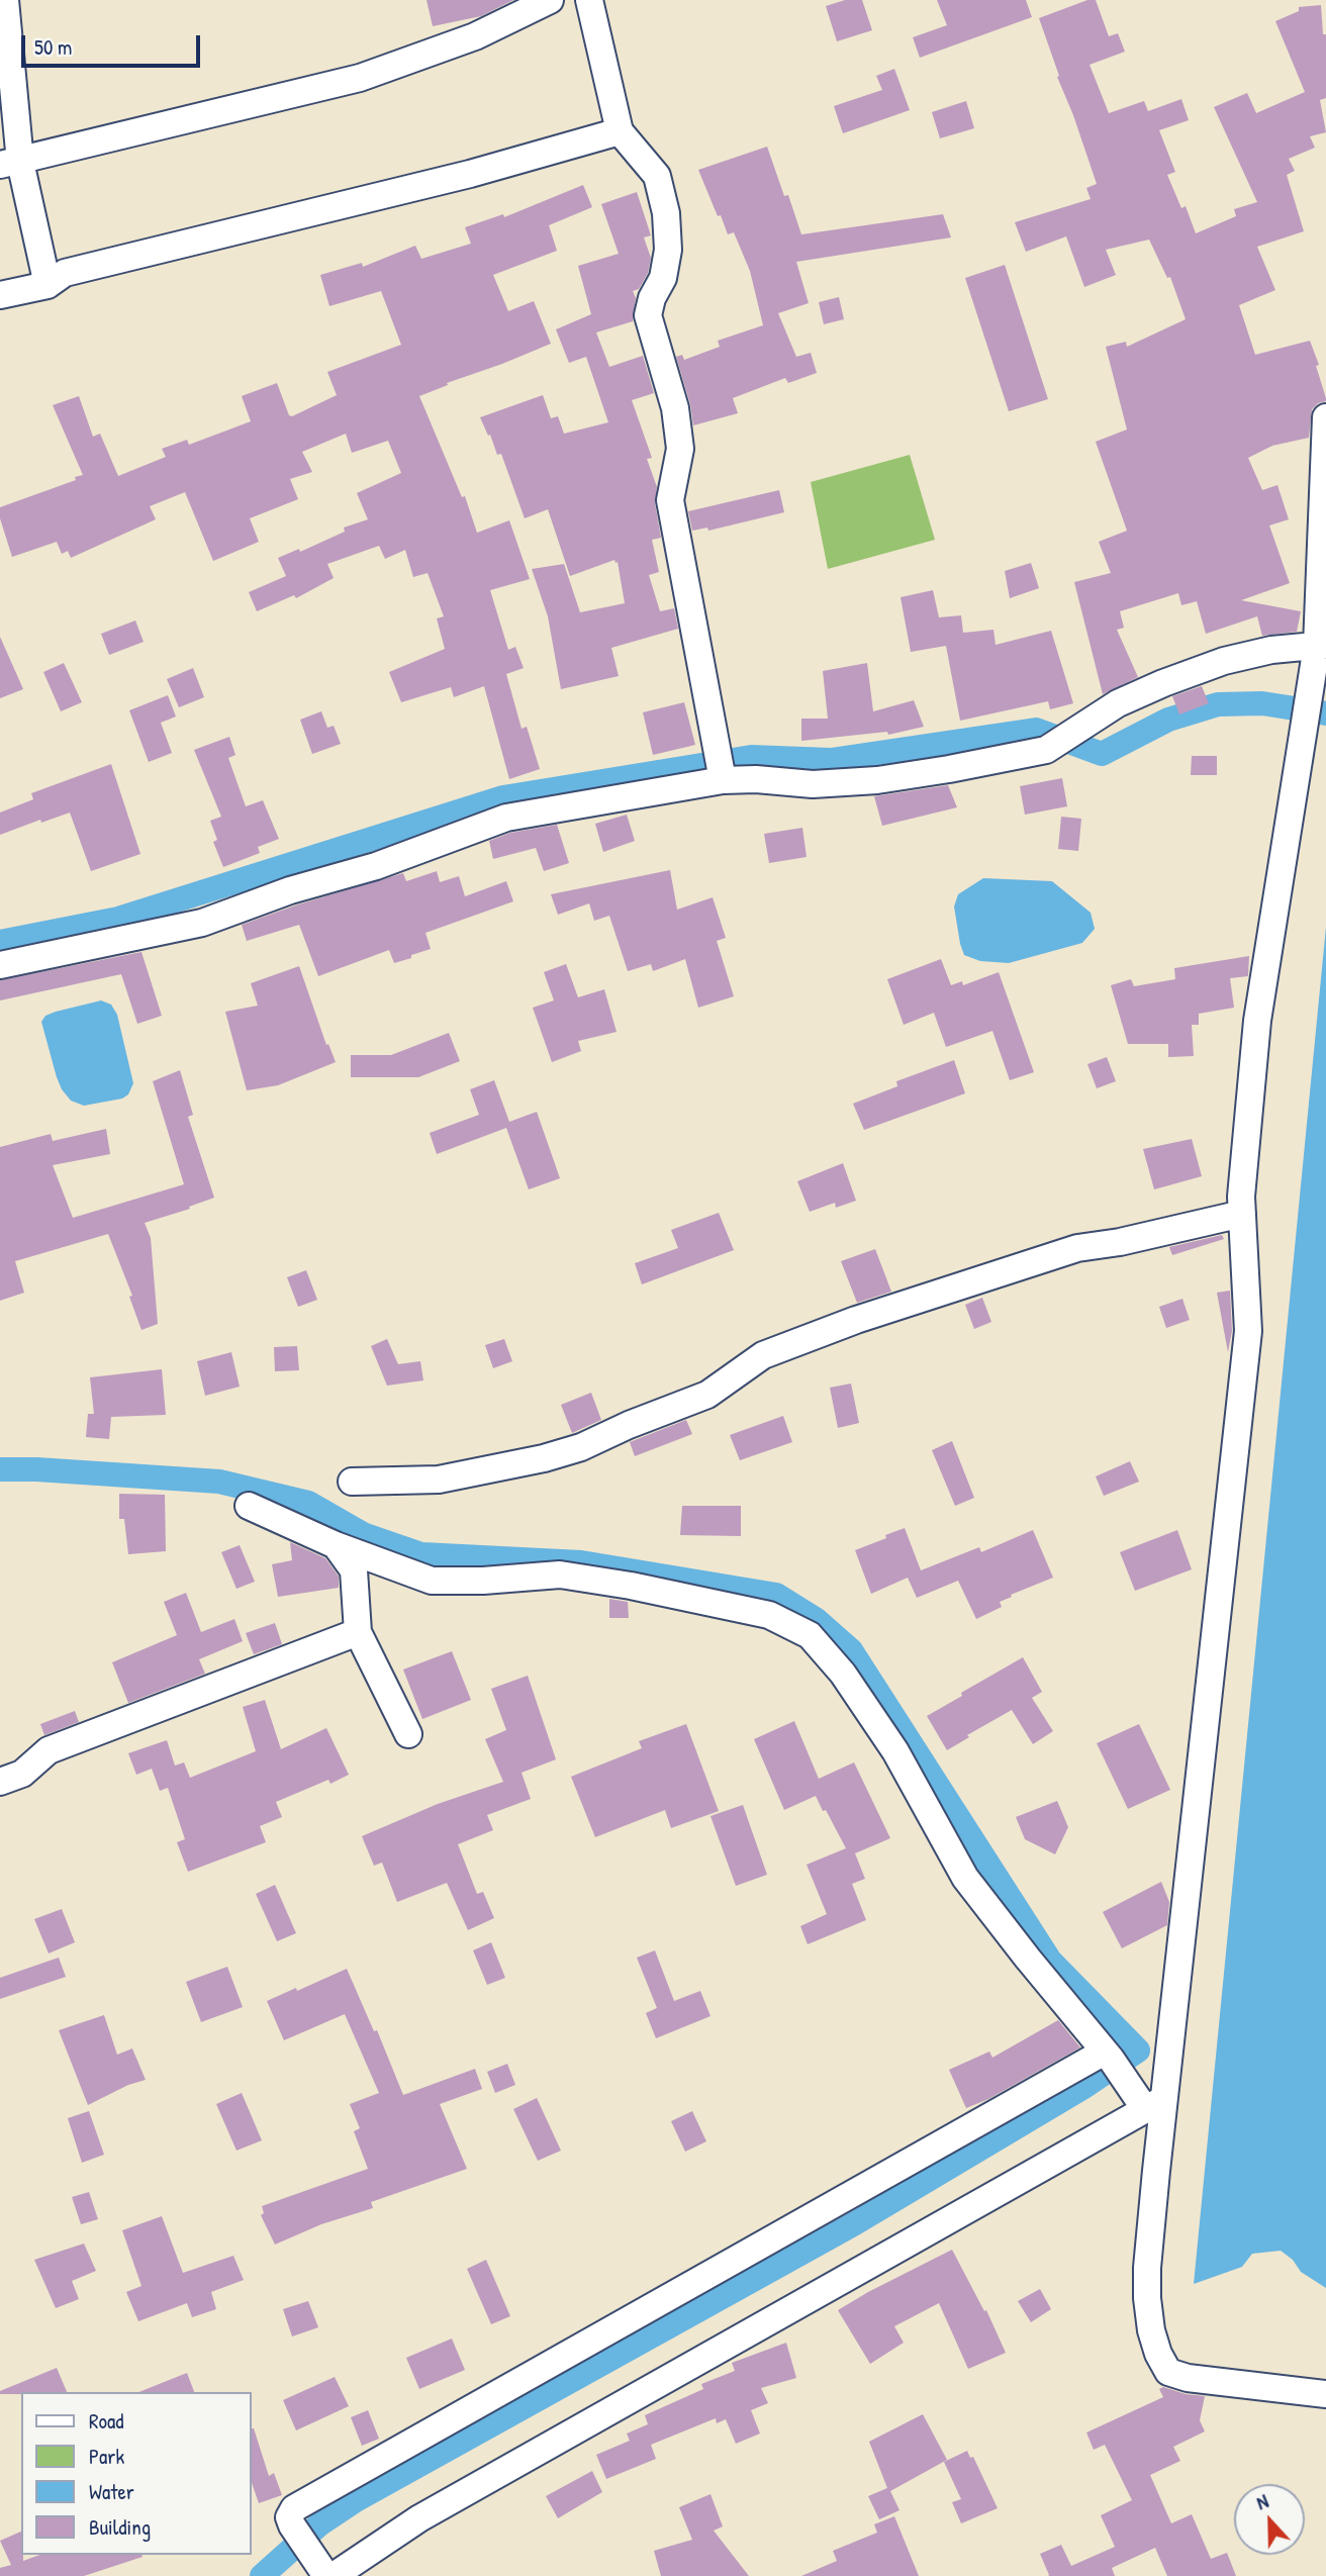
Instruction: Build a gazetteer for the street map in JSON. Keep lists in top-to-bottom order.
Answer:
{
  "legend": [
    "Road",
    "Park",
    "Water",
    "Building"
  ],
  "scale_bar": "50 m",
  "north": "top"
}
